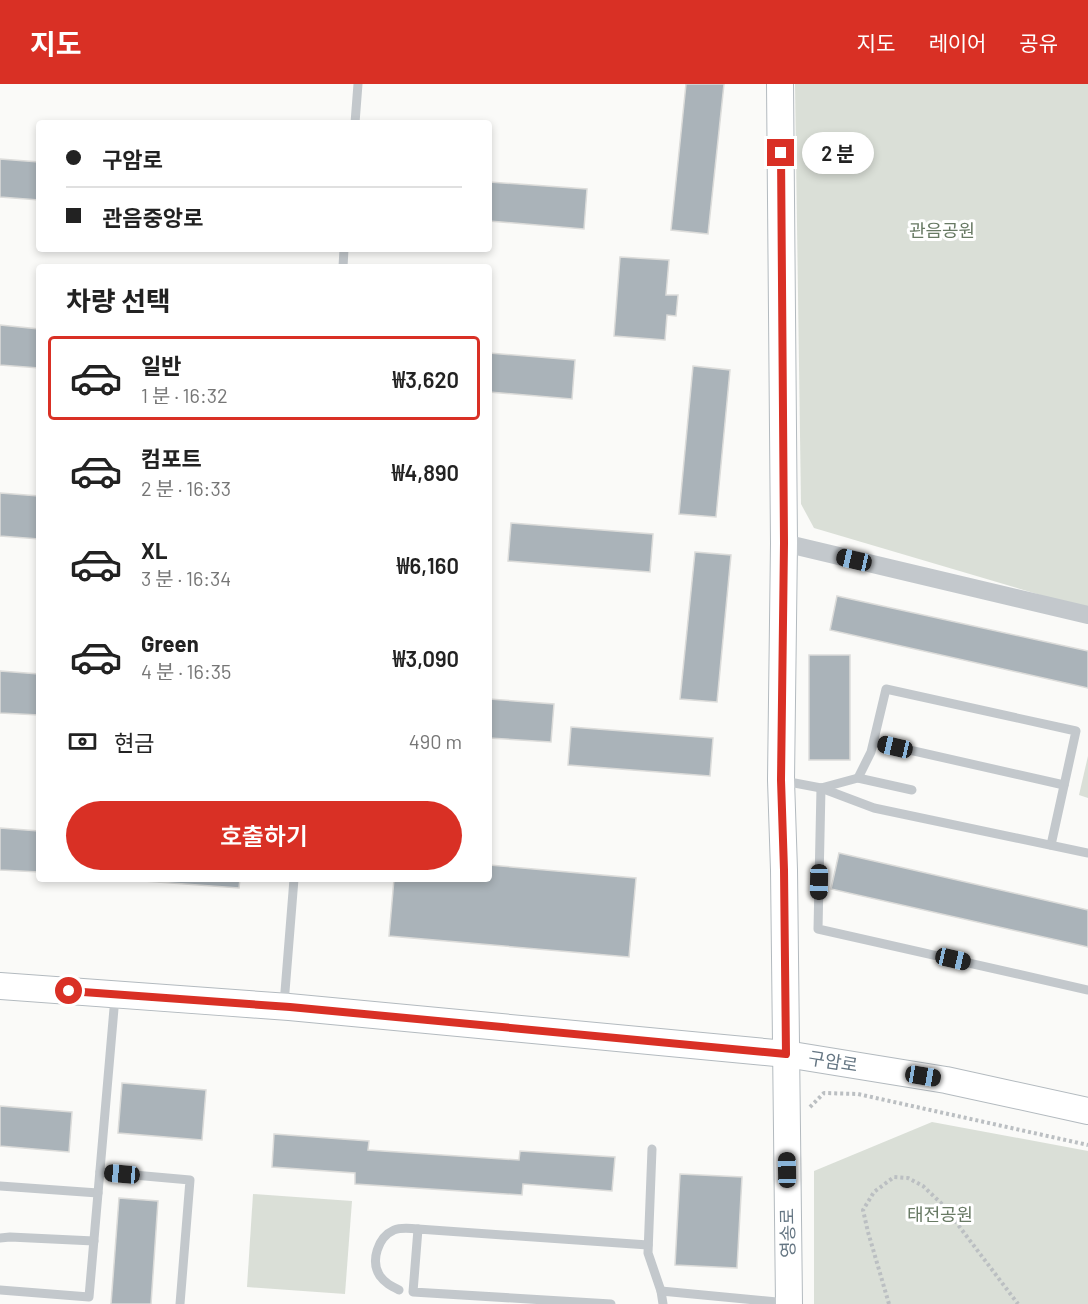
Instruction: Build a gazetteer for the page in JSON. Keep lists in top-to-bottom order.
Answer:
{
  "streets": {
    "main road": ["구암로", "영송로"]
  },
  "crossings": [
    ["구암로", "영송로"]
  ],
  "parks": ["관음공원", "태전공원"],
  "page": {
    "header": "지도",
    "nav": ["지도", "레이어", "공유"],
    "banner": ["구암로", "관음중앙로"],
    "bubble": "2 분",
    "heading": "차량 선택",
    "list": [
      {
        "name": "일반",
        "note": "1 분 · 16:32",
        "value": "₩3,620"
      },
      {
        "name": "컴포트",
        "note": "2 분 · 16:33",
        "value": "₩4,890"
      },
      {
        "name": "XL",
        "note": "3 분 · 16:34",
        "value": "₩6,160"
      },
      {
        "name": "Green",
        "note": "4 분 · 16:35",
        "value": "₩3,090"
      }
    ],
    "pay": ["현금", "490 m"],
    "buttons": "호출하기"
  }
}
